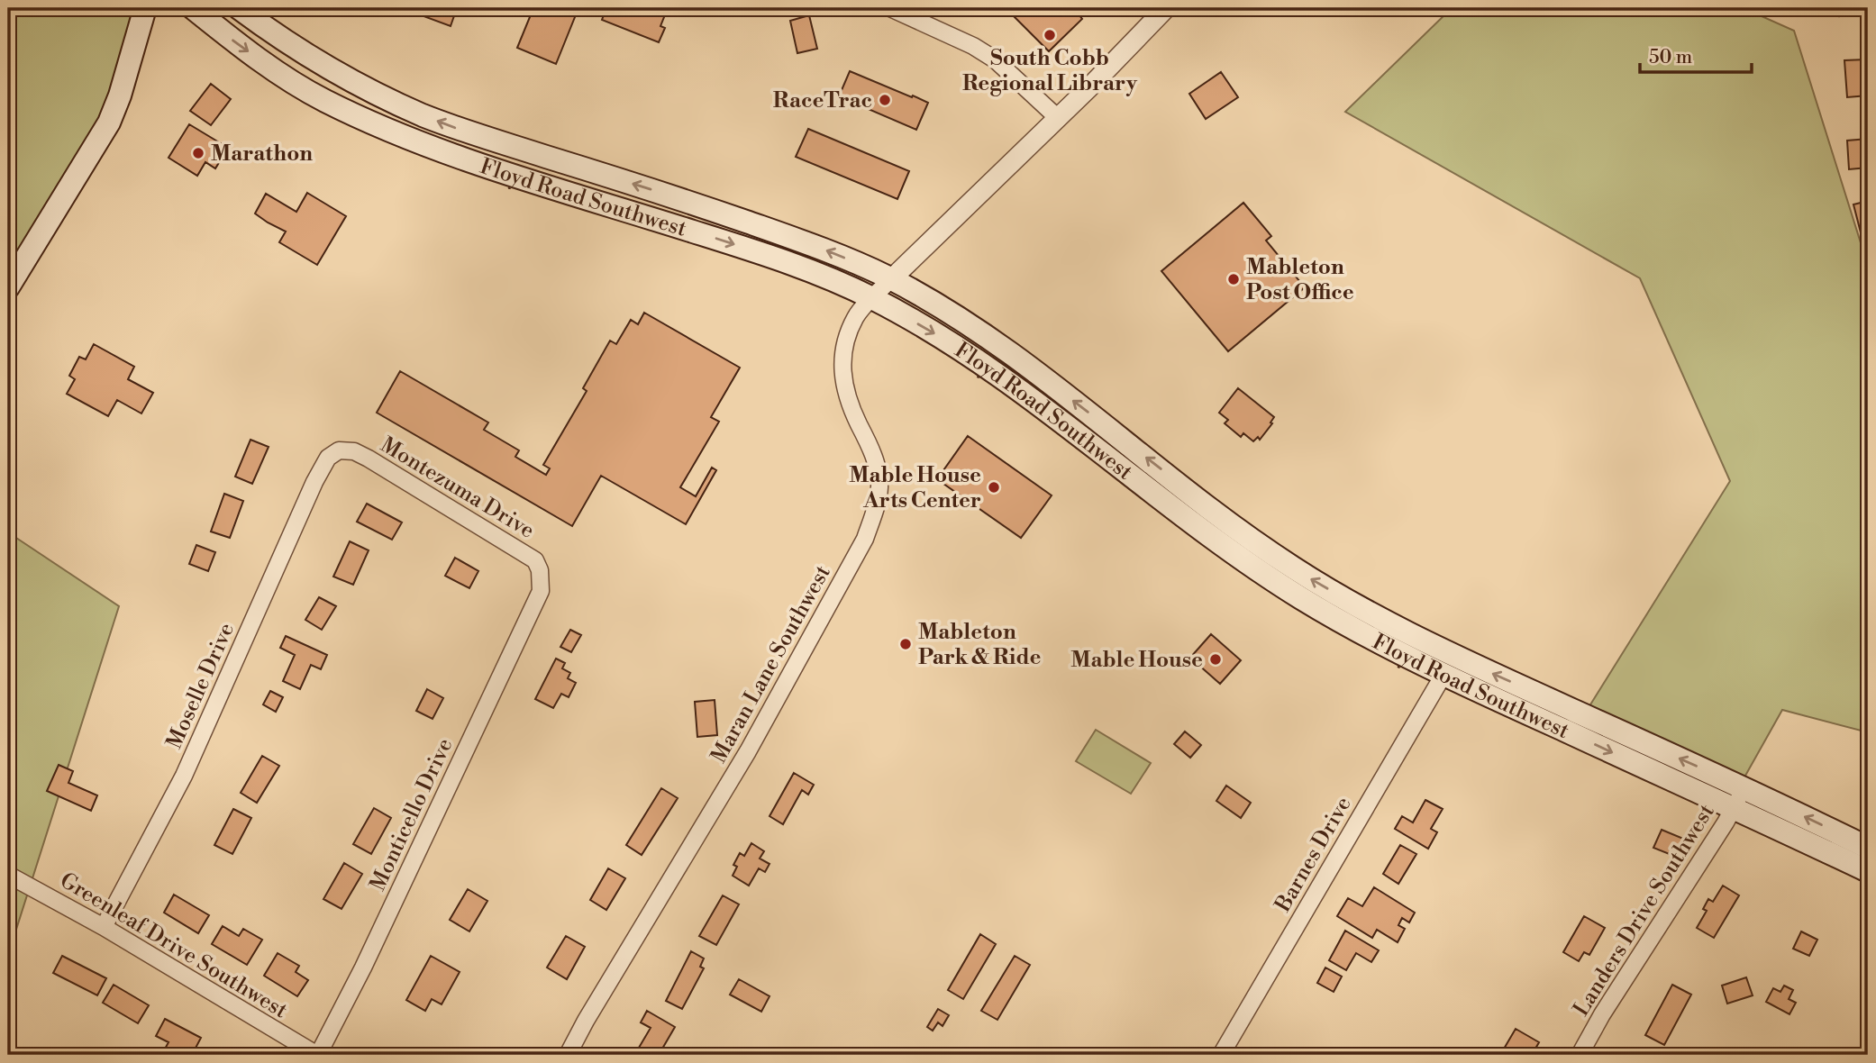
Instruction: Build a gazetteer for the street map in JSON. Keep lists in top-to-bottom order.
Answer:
{
  "streets": {
    "main road": ["Floyd Road Southwest"],
    "street": [
      "Montezuma Drive",
      "Maran Lane Southwest",
      "Moselle Drive",
      "Monticello Drive",
      "Barnes Drive",
      "Landers Drive Southwest",
      "Greenleaf Drive Southwest"
    ]
  },
  "crossings": [
    ["Floyd Road Southwest", "Maran Lane Southwest"],
    ["Floyd Road Southwest", "Barnes Drive"],
    ["Floyd Road Southwest", "Landers Drive Southwest"],
    ["Montezuma Drive", "Moselle Drive"],
    ["Montezuma Drive", "Monticello Drive"],
    ["Moselle Drive", "Greenleaf Drive Southwest"],
    ["Monticello Drive", "Greenleaf Drive Southwest"]
  ],
  "places": [
    "South Cobb Regional Library",
    "RaceTrac",
    "Marathon",
    "Mableton Post Office",
    "Mable House Arts Center",
    "Mableton Park & Ride",
    "Mable House"
  ],
  "scale_bar": "50 m"
}
